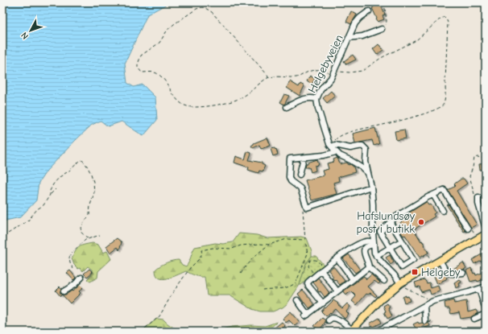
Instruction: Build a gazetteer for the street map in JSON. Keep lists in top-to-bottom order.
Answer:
{
  "streets": {
    "street": ["Helgebyveien"]
  },
  "places": {
    "other": ["Hafslundsøy post i butikk"],
    "transit": ["Helgeby"]
  },
  "north": "bottom left"
}
